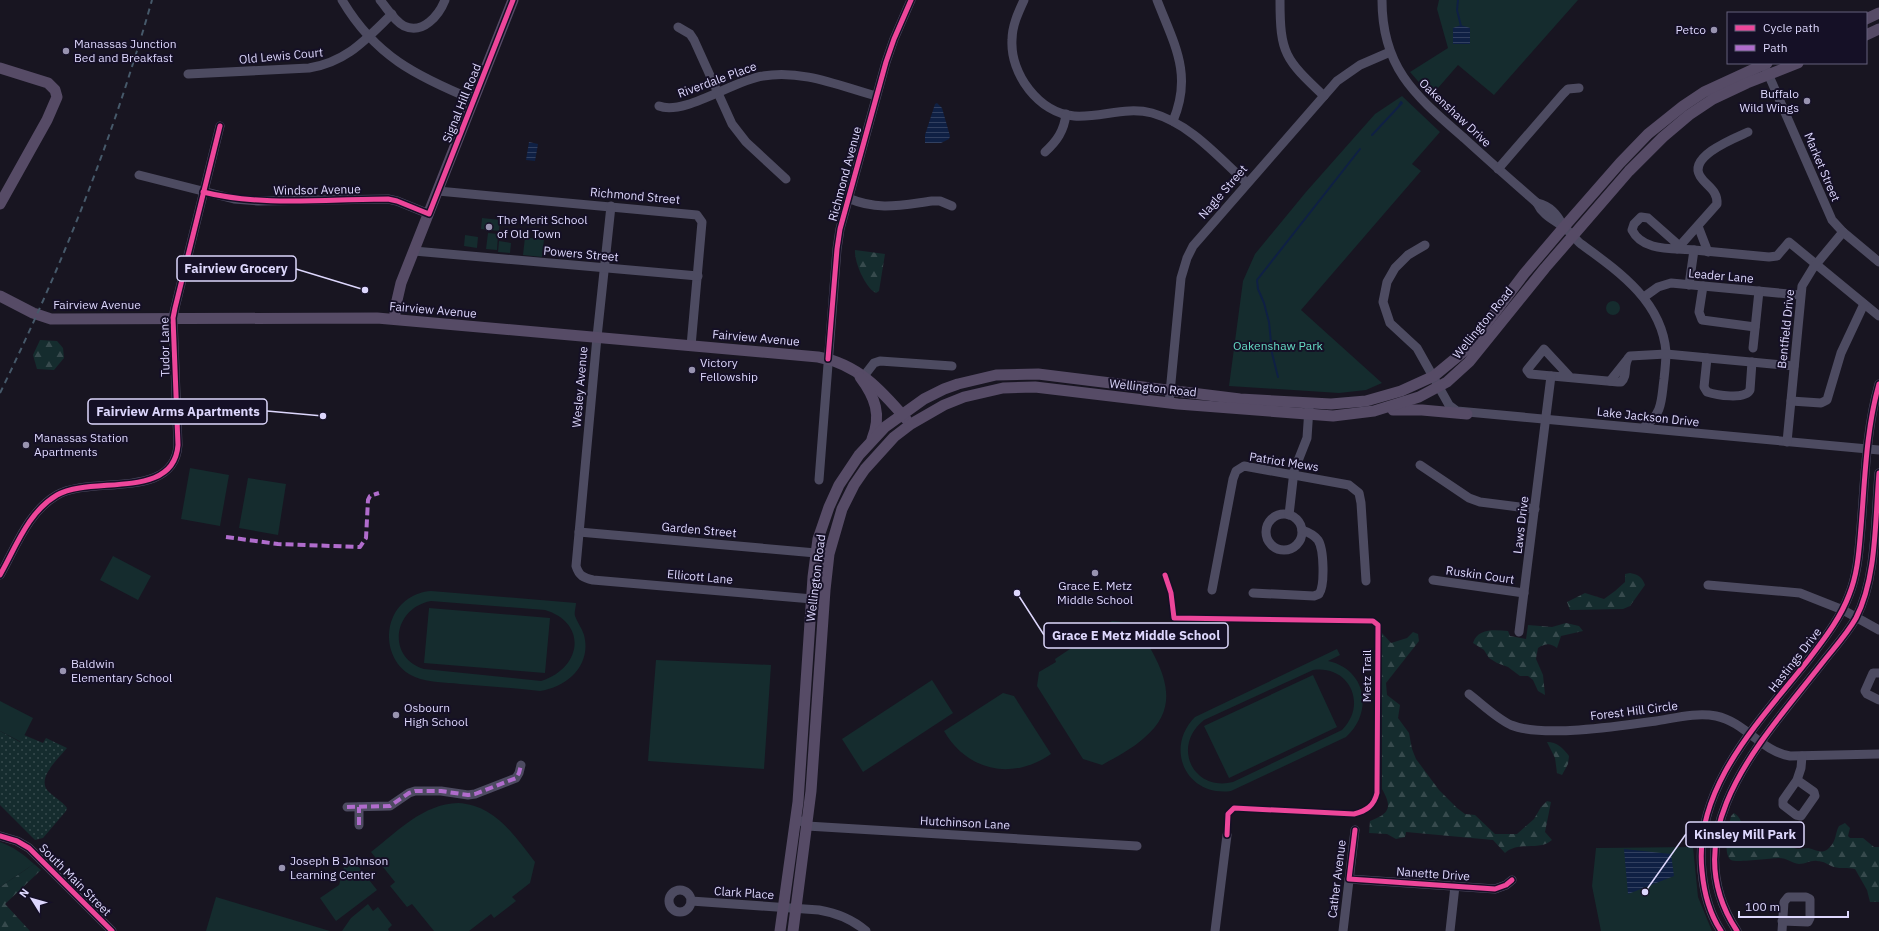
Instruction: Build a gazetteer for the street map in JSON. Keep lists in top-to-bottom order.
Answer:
{
  "streets": {
    "main road": ["Signal Hill Road", "Fairview Avenue", "Wellington Road"],
    "street": [
      "Old Lewis Court",
      "Riverdale Place",
      "Oakenshaw Drive",
      "Market Street",
      "Richmond Avenue",
      "Windsor Avenue",
      "Nagle Street",
      "Richmond Street",
      "Powers Street",
      "Leader Lane",
      "Bentfield Drive",
      "Tudor Lane",
      "Wesley Avenue",
      "Lake Jackson Drive",
      "Patriot Mews",
      "Laws Drive",
      "Garden Street",
      "Ruskin Court",
      "Ellicott Lane",
      "Hastings Drive",
      "Forest Hill Circle",
      "Hutchinson Lane",
      "Nanette Drive",
      "Cather Avenue",
      "South Main Street",
      "Clark Place"
    ],
    "cycle path": ["Metz Trail"]
  },
  "crossings": [
    ["Riverdale Place", "Richmond Avenue"],
    ["Signal Hill Road", "Windsor Avenue"],
    ["Signal Hill Road", "Richmond Street"],
    ["Signal Hill Road", "Powers Street"],
    ["Signal Hill Road", "Fairview Avenue"],
    ["Oakenshaw Drive", "Nagle Street"],
    ["Oakenshaw Drive", "Leader Lane"],
    ["Oakenshaw Drive", "Wellington Road"],
    ["Oakenshaw Drive", "Lake Jackson Drive"],
    ["Market Street", "Wellington Road"],
    ["Market Street", "Bentfield Drive"],
    ["Richmond Avenue", "Fairview Avenue"],
    ["Windsor Avenue", "Tudor Lane"],
    ["Nagle Street", "Wellington Road"],
    ["Richmond Street", "Powers Street"],
    ["Richmond Street", "Fairview Avenue"],
    ["Richmond Street", "Wesley Avenue"],
    ["Powers Street", "Wesley Avenue"],
    ["Leader Lane", "Bentfield Drive"],
    ["Fairview Avenue", "Wellington Road"],
    ["Fairview Avenue", "Tudor Lane"],
    ["Fairview Avenue", "Wesley Avenue"],
    ["Wellington Road", "Lake Jackson Drive"],
    ["Wellington Road", "Garden Street"],
    ["Wellington Road", "Ellicott Lane"],
    ["Wellington Road", "Hutchinson Lane"],
    ["Wellington Road", "Clark Place"],
    ["Bentfield Drive", "Lake Jackson Drive"],
    ["Wesley Avenue", "Garden Street"],
    ["Wesley Avenue", "Ellicott Lane"],
    ["Lake Jackson Drive", "Laws Drive"],
    ["Lake Jackson Drive", "Hastings Drive"],
    ["Laws Drive", "Ruskin Court"],
    ["Hastings Drive", "Forest Hill Circle"],
    ["Nanette Drive", "Cather Avenue"]
  ],
  "parks": ["Oakenshaw Park"],
  "places": [
    "Petco",
    "Manassas Junction Bed and Breakfast",
    "Buffalo Wild Wings",
    "The Merit School of Old Town",
    "Fairview Grocery",
    "Victory Fellowship",
    "Fairview Arms Apartments",
    "Manassas Station Apartments",
    "Grace E. Metz Middle School",
    "Grace E Metz Middle School",
    "Baldwin Elementary School",
    "Osbourn High School",
    "Joseph B Johnson Learning Center",
    "Kinsley Mill Park"
  ],
  "legend": ["Cycle path", "Path"],
  "scale_bar": "100 m",
  "north": "top left"
}
